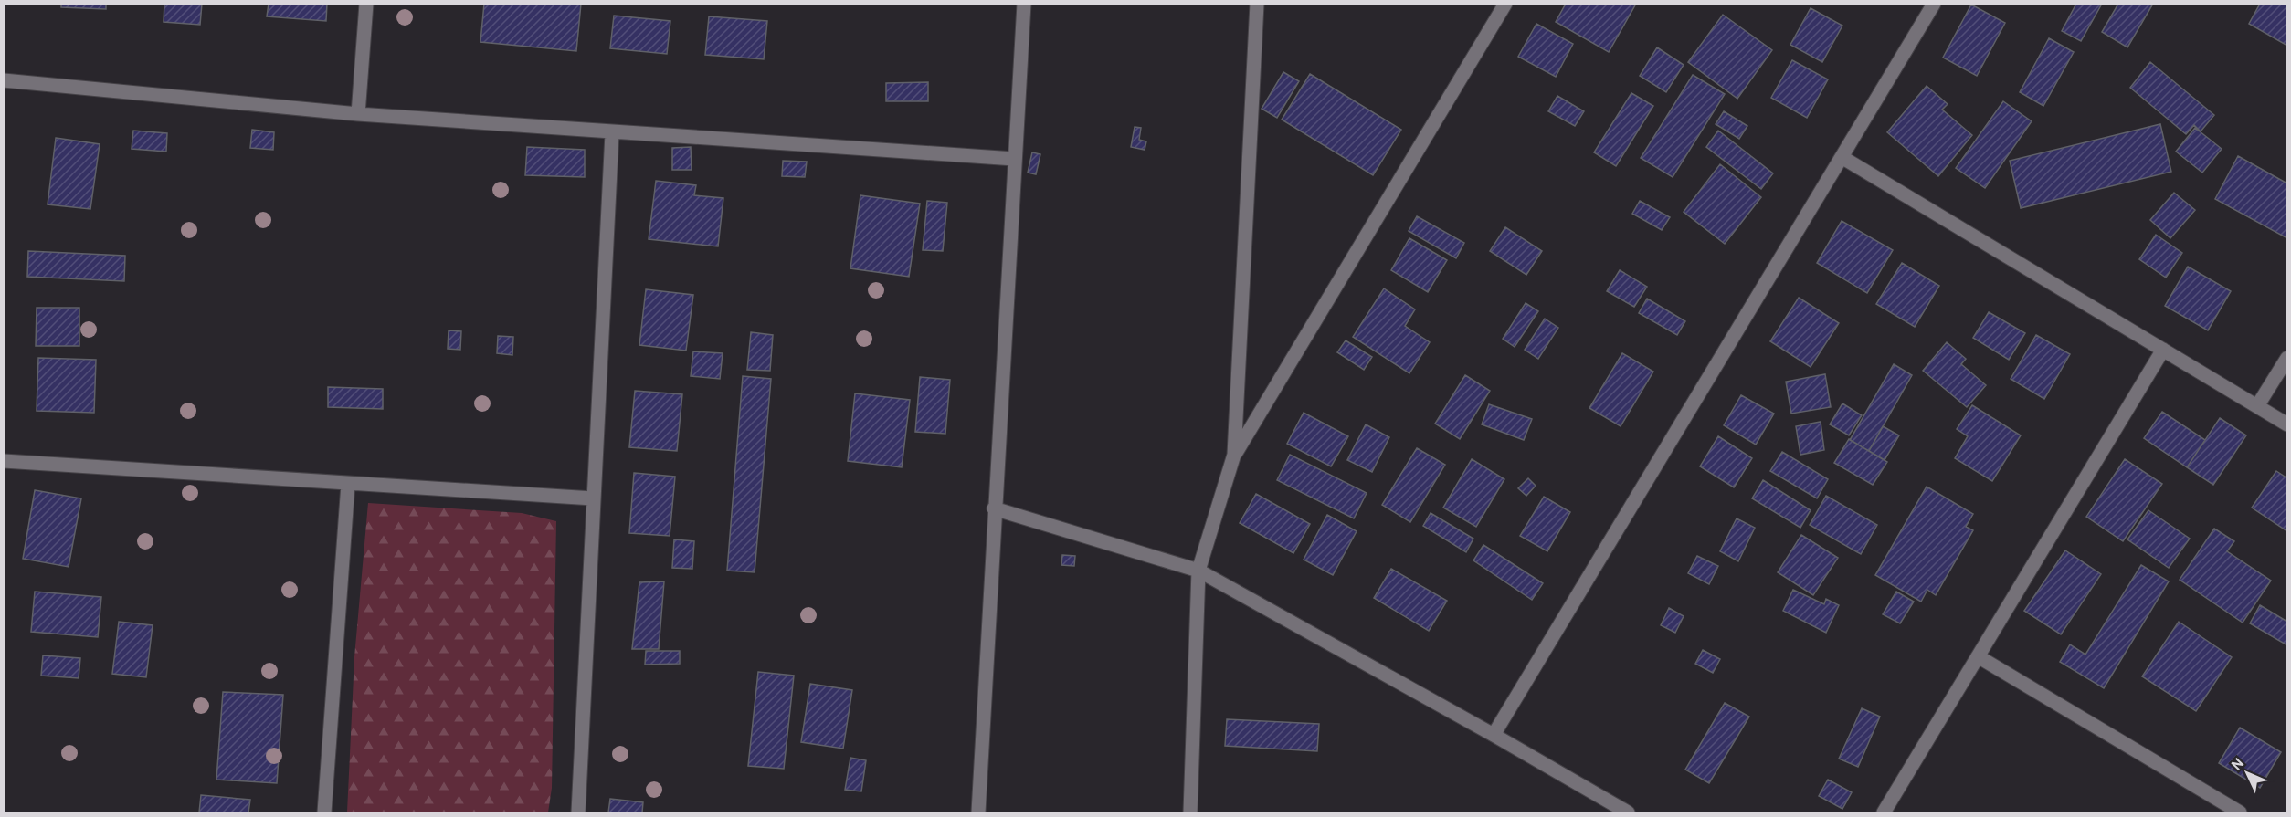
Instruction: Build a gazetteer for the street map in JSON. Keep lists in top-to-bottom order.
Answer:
{
  "north": "top left"
}
